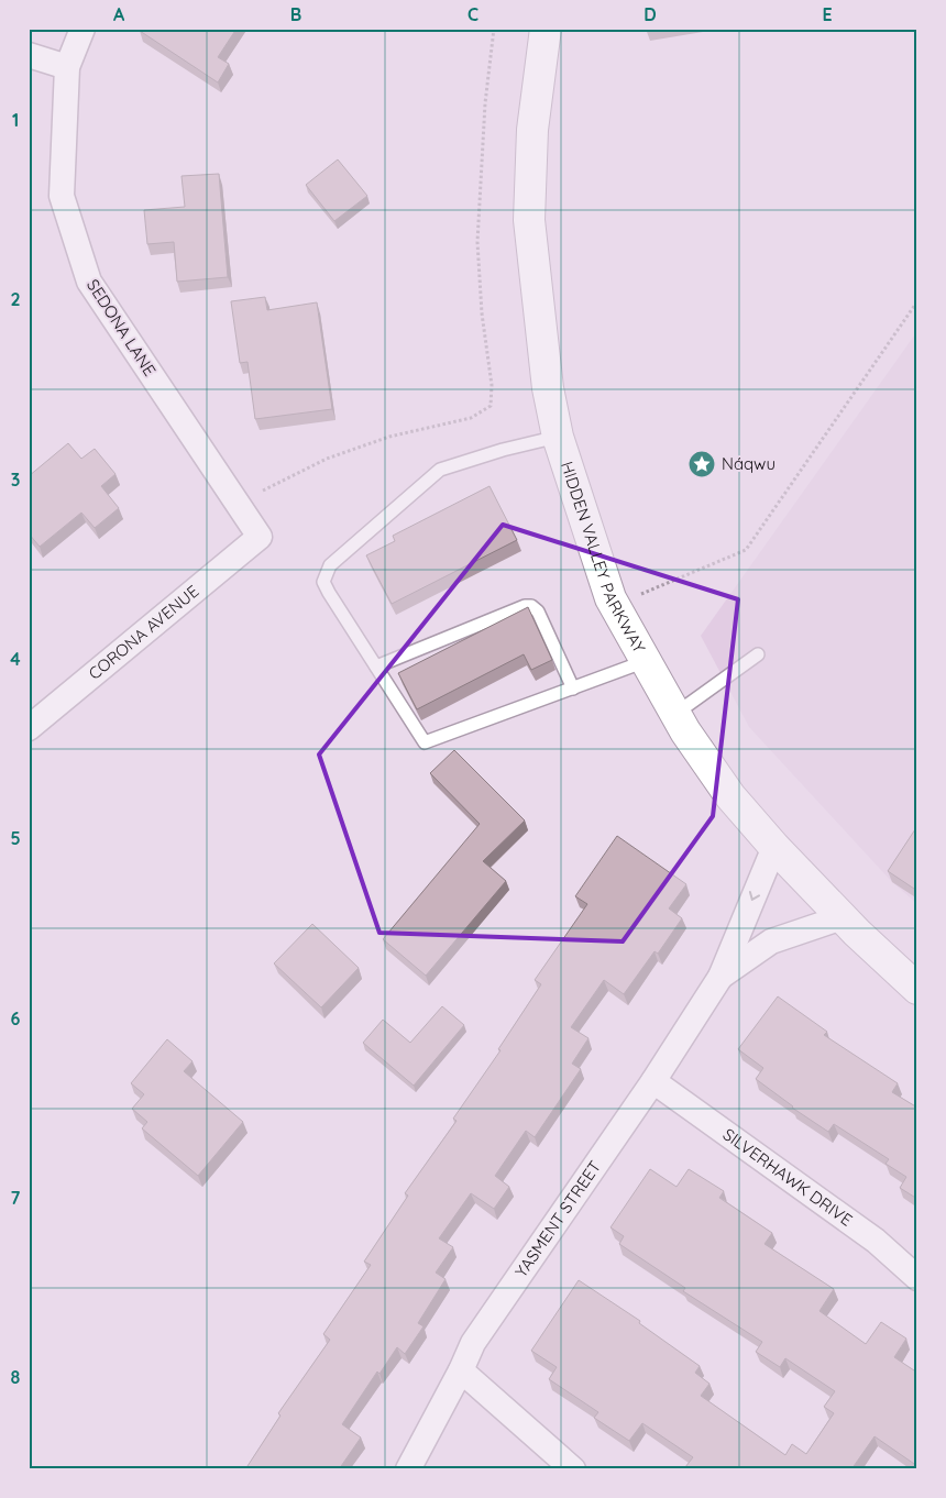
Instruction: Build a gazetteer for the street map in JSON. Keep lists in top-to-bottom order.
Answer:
{
  "streets": {
    "main road": ["HIDDEN VALLEY PARKWAY"],
    "street": [
      "SEDONA LANE",
      "CORONA AVENUE",
      "SILVERHAWK DRIVE",
      "YASMENT STREET"
    ]
  },
  "crossings": [
    ["SEDONA LANE", "CORONA AVENUE"],
    ["HIDDEN VALLEY PARKWAY", "YASMENT STREET"],
    ["SILVERHAWK DRIVE", "YASMENT STREET"]
  ],
  "places": {
    "place": ["Náqwu"]
  },
  "grid": {
    "columns": [
      "A",
      "B",
      "C",
      "D",
      "E"
    ],
    "rows": [
      "1",
      "2",
      "3",
      "4",
      "5",
      "6",
      "7",
      "8"
    ]
  }
}
